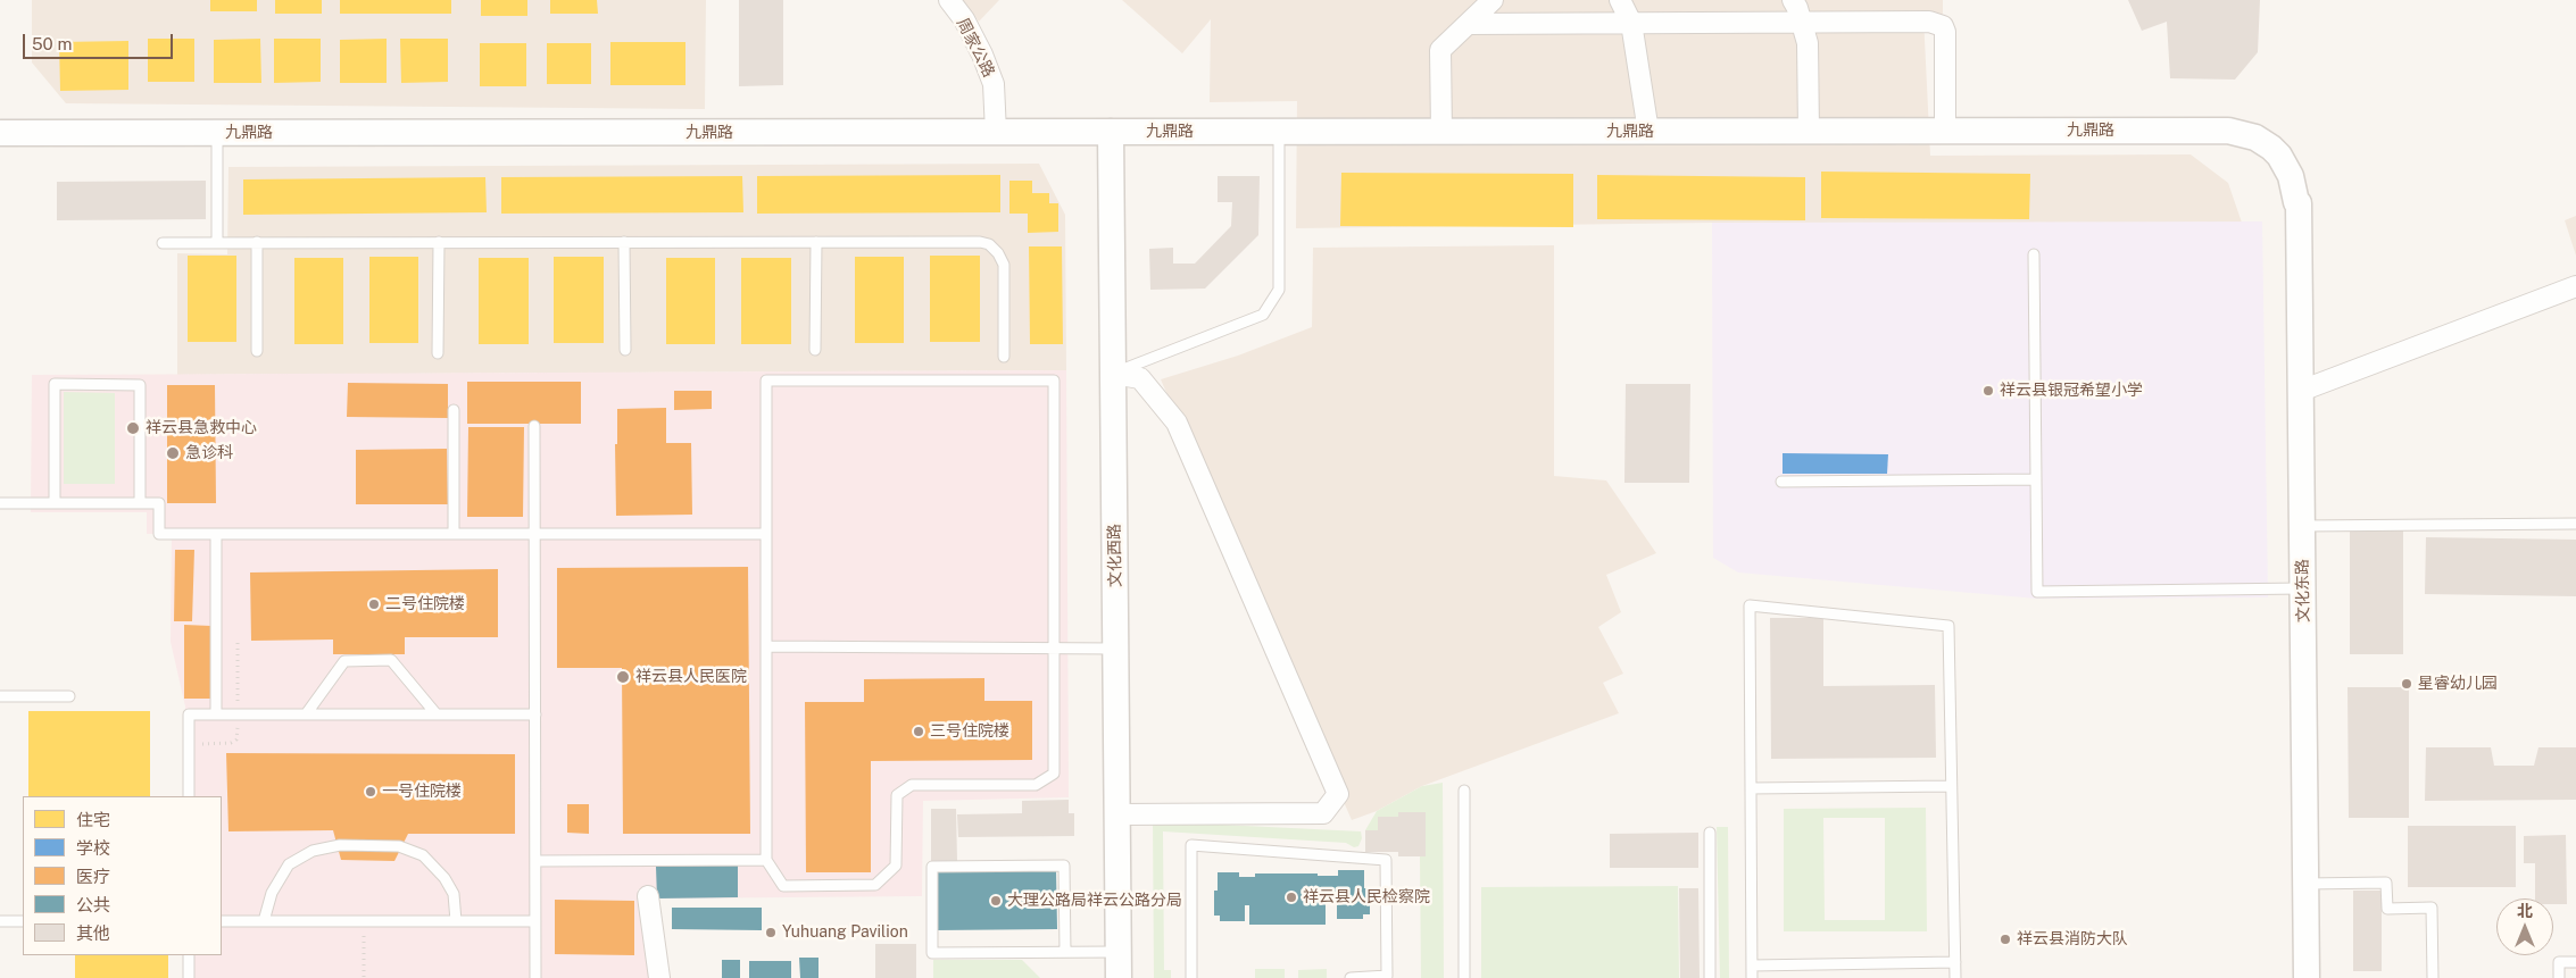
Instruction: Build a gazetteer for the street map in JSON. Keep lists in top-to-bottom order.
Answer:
{
  "streets": {
    "street": [
      "周家公路",
      "九鼎路",
      "文化西路",
      "文化东路"
    ]
  },
  "crossings": [
    ["周家公路", "九鼎路"],
    ["九鼎路", "文化西路"],
    ["九鼎路", "文化东路"]
  ],
  "places": [
    "祥云县银冠希望小学",
    "祥云县急救中心",
    "急诊科",
    "二号住院楼",
    "祥云县人民医院",
    "星睿幼儿园",
    "三号住院楼",
    "一号住院楼",
    "祥云县人民检察院",
    "大理公路局祥云公路分局",
    "Yuhuang Pavilion",
    "祥云县消防大队"
  ],
  "legend": [
    "住宅",
    "学校",
    "医疗",
    "公共",
    "其他"
  ],
  "scale_bar": "50 m",
  "north": "top"
}
